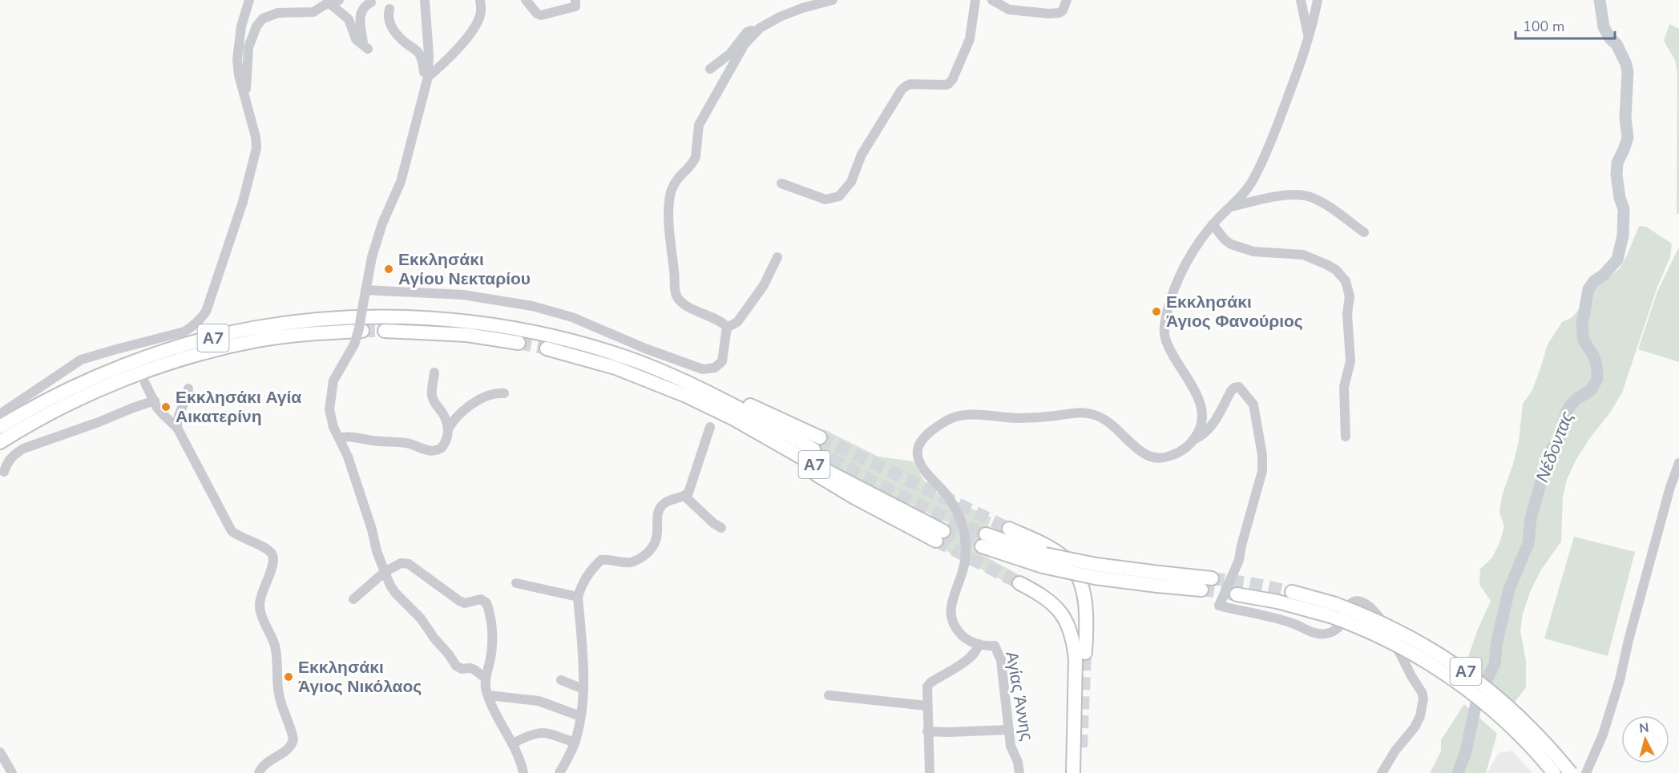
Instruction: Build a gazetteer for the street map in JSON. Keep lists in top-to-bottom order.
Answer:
{
  "streets": {
    "highway": ["Α7"],
    "street": ["Αγίας Άννης"]
  },
  "water": ["Νέδoντας"],
  "places": [
    "Εκκλησάκι Αγίου Νεκταρίου",
    "Εκκλησάκι Άγιος Φανούριος",
    "Εκκλησάκι Αγία Αικατερίνη",
    "Εκκλησάκι Άγιος Νικόλαος"
  ],
  "scale_bar": "100 m",
  "north": "top"
}
